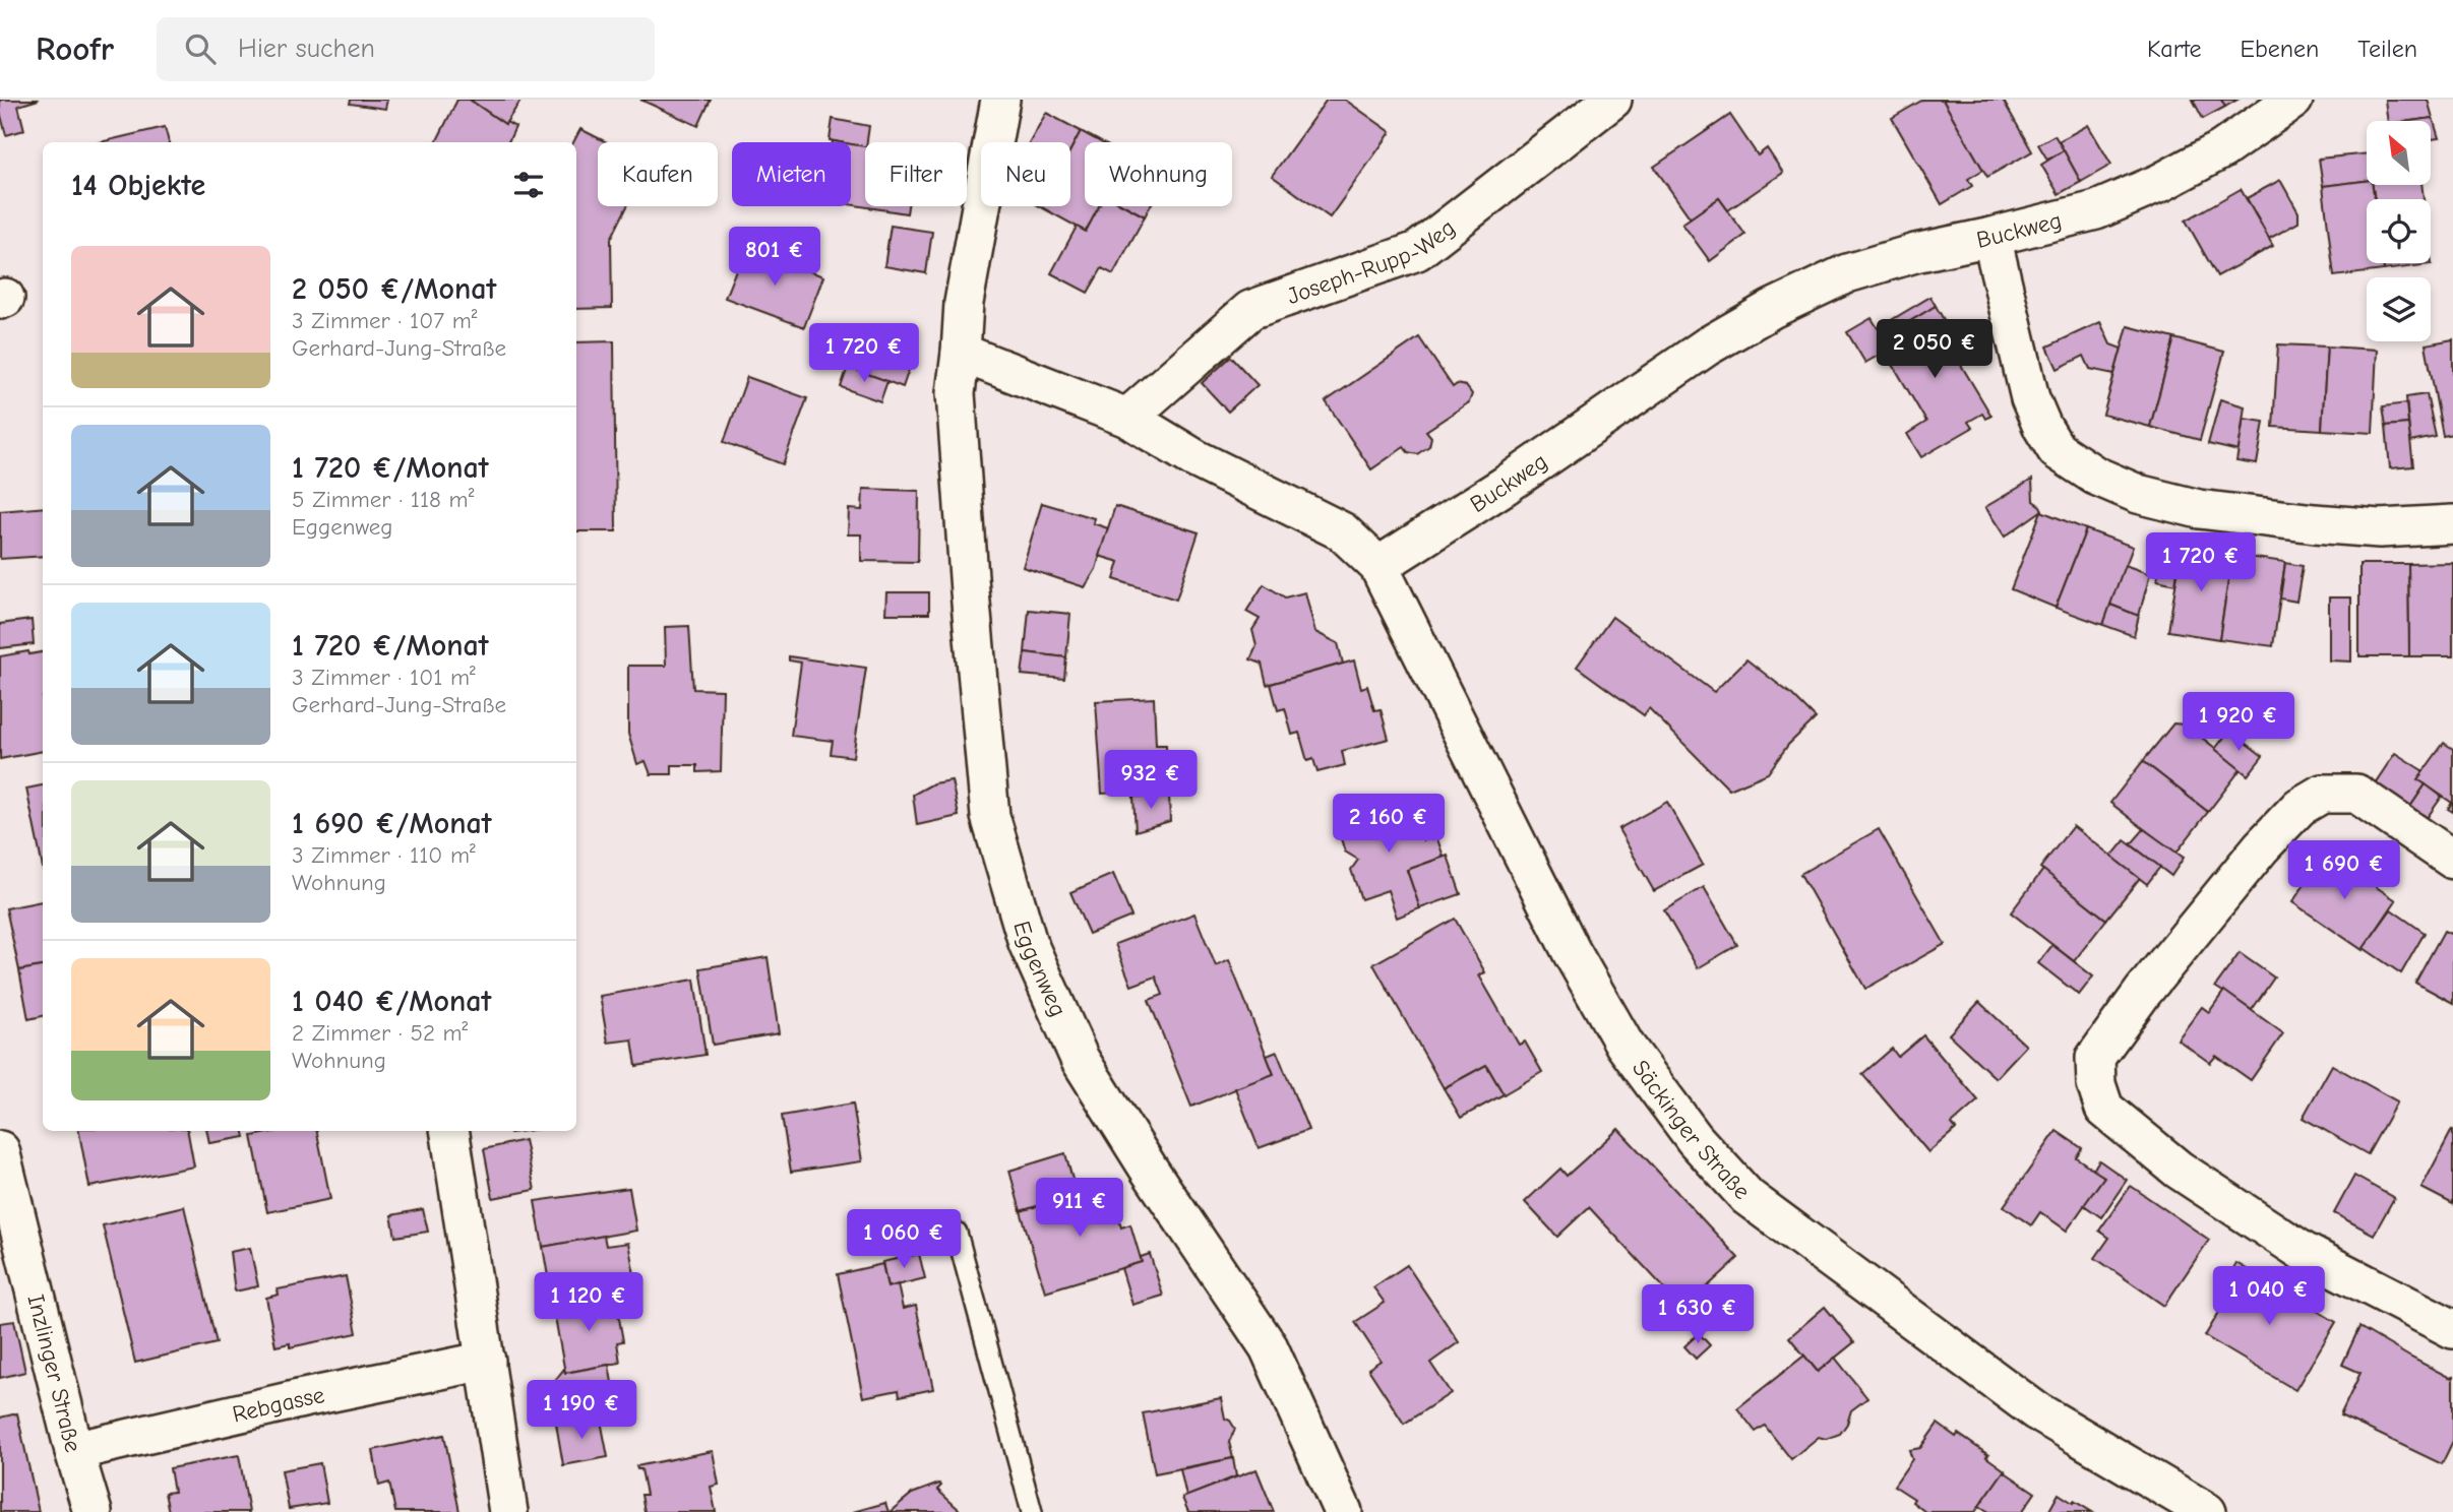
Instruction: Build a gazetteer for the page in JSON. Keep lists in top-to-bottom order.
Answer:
{
  "streets": {
    "street": [
      "Buckweg",
      "Joseph-Rupp-Weg",
      "Eggenweg",
      "Säckinger Straße",
      "Inzlinger Straße",
      "Rebgasse"
    ]
  },
  "crossings": [
    ["Buckweg", "Säckinger Straße"],
    ["Inzlinger Straße", "Rebgasse"]
  ],
  "north": "top left",
  "page": {
    "header": "Roofr",
    "search": "Hier suchen",
    "nav": ["Karte", "Ebenen", "Teilen"],
    "chip": [
      "Kaufen",
      "Mieten",
      "Filter",
      "Neu",
      "Wohnung"
    ],
    "heading": "14 Objekte",
    "price": [
      "801 €",
      "2 050 €",
      "1 720 €",
      "1 720 €",
      "1 920 €",
      "932 €",
      "2 160 €",
      "1 690 €",
      "911 €",
      "1 060 €",
      "1 040 €",
      "1 120 €",
      "1 630 €",
      "1 190 €"
    ],
    "list": [
      {
        "name": "2 050 €/Monat",
        "note": "3 Zimmer · 107 m² · Gerhard-Jung-Straße"
      },
      {
        "name": "1 720 €/Monat",
        "note": "5 Zimmer · 118 m² · Eggenweg"
      },
      {
        "name": "1 720 €/Monat",
        "note": "3 Zimmer · 101 m² · Gerhard-Jung-Straße"
      },
      {
        "name": "1 690 €/Monat",
        "note": "3 Zimmer · 110 m² · Wohnung"
      },
      {
        "name": "1 040 €/Monat",
        "note": "2 Zimmer · 52 m² · Wohnung"
      }
    ]
  }
}
